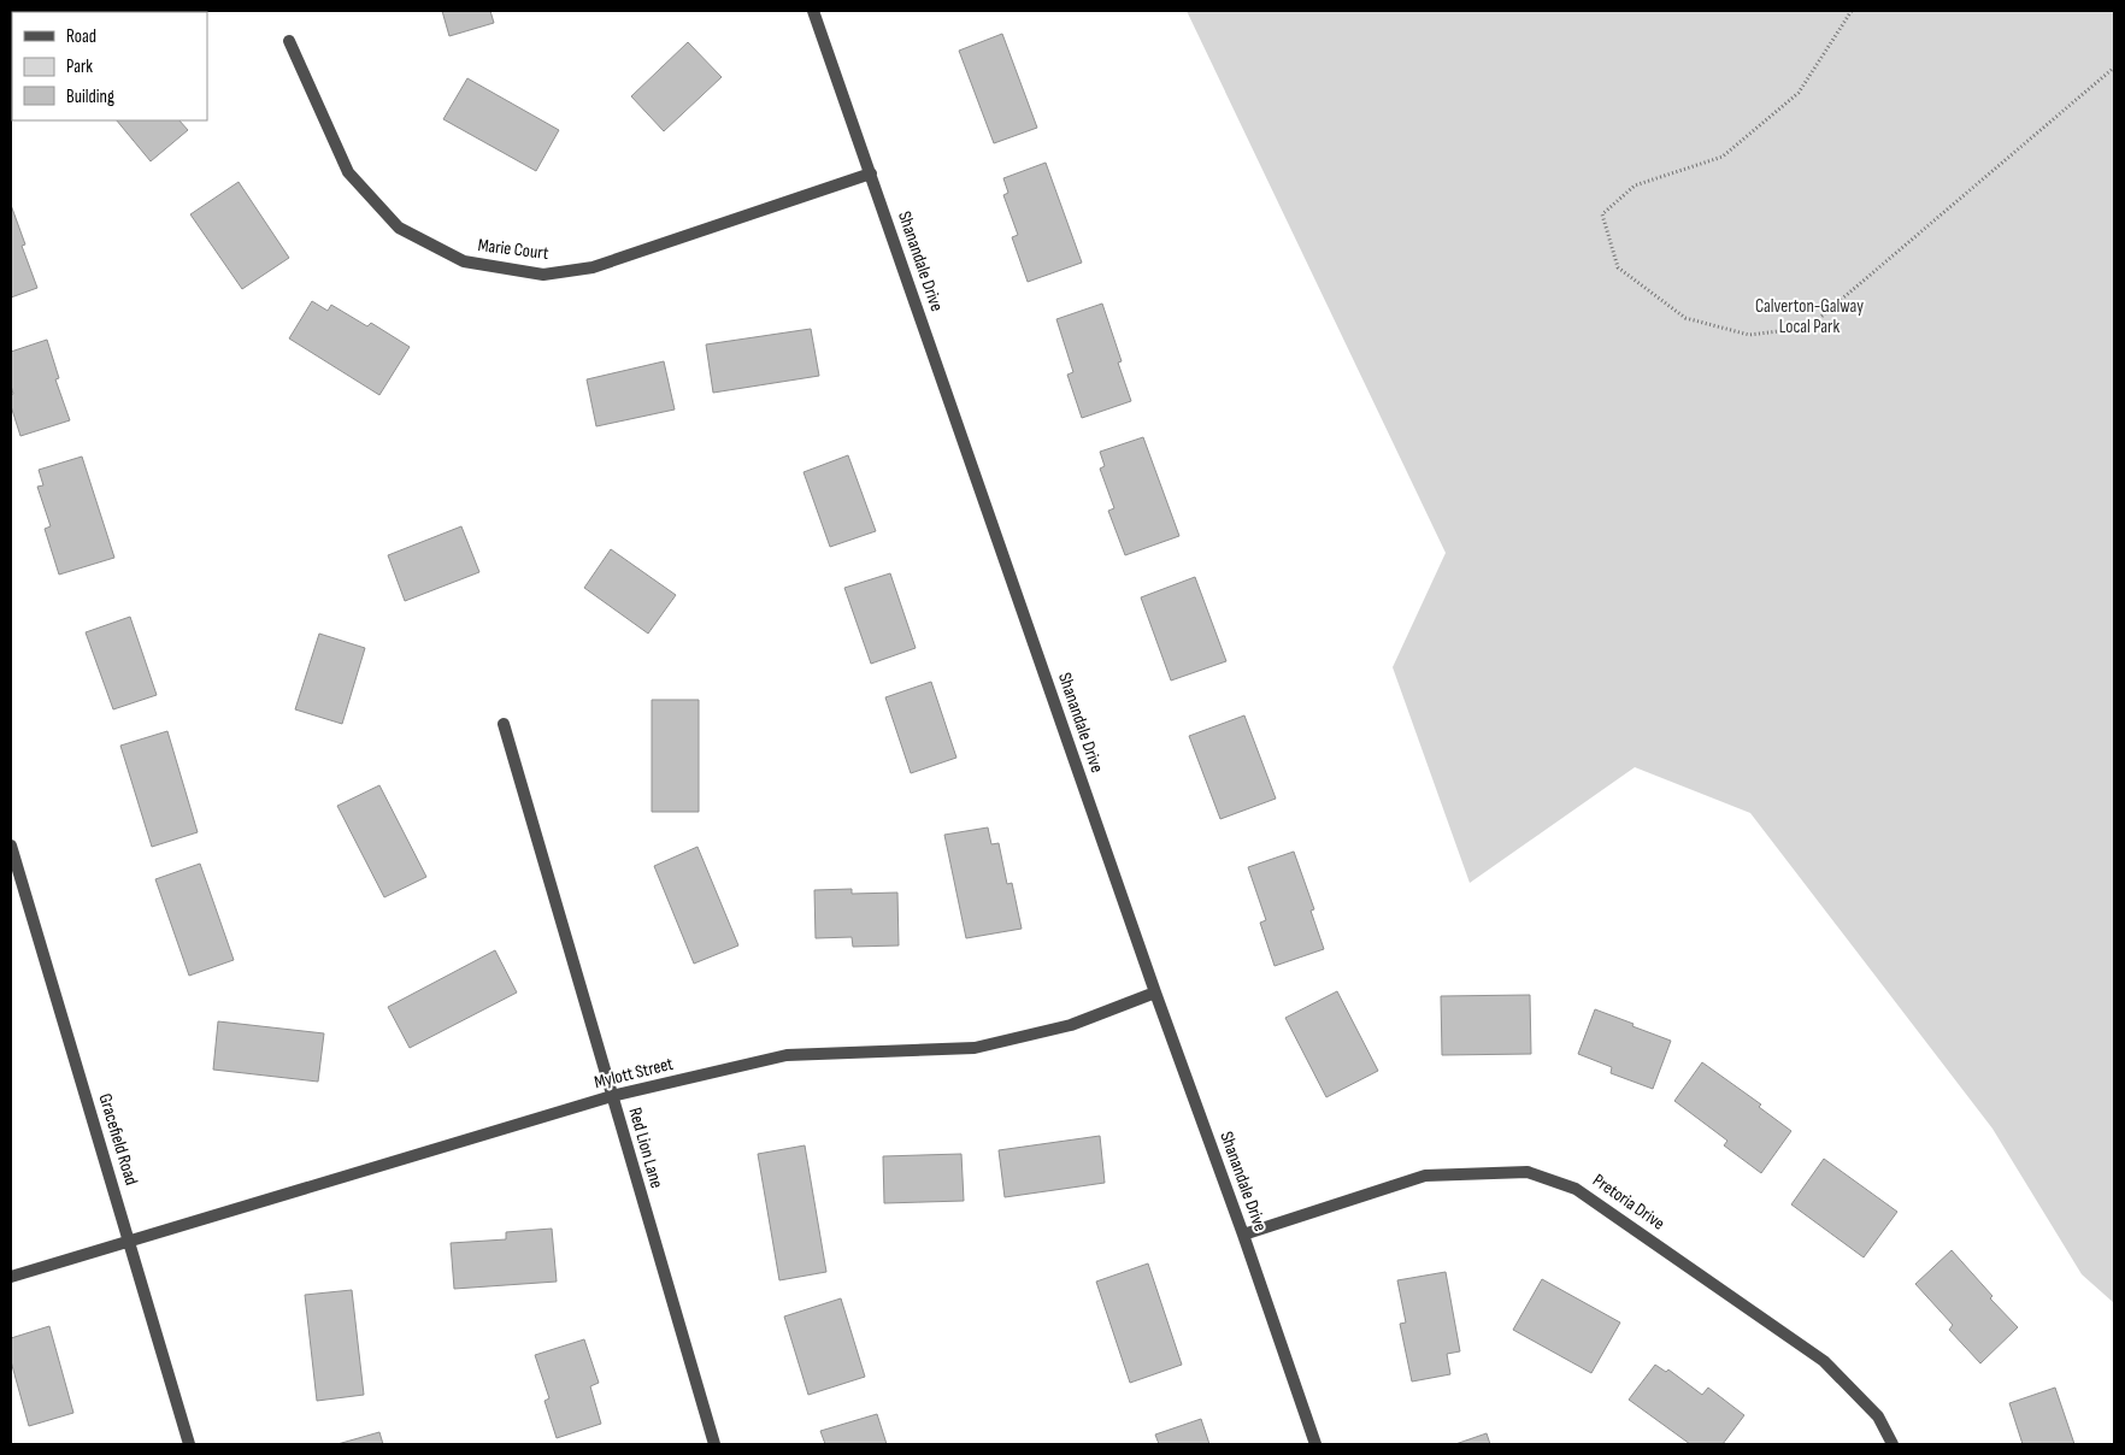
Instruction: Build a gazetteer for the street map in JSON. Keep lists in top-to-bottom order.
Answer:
{
  "streets": {
    "street": [
      "Marie Court",
      "Shanandale Drive",
      "Mylott Street",
      "Gracefield Road",
      "Red Lion Lane",
      "Pretoria Drive"
    ]
  },
  "crossings": [
    ["Marie Court", "Shanandale Drive"],
    ["Shanandale Drive", "Mylott Street"],
    ["Shanandale Drive", "Pretoria Drive"],
    ["Mylott Street", "Gracefield Road"],
    ["Mylott Street", "Red Lion Lane"]
  ],
  "parks": ["Calverton-Galway Local Park"],
  "legend": ["Road", "Park", "Building"]
}
